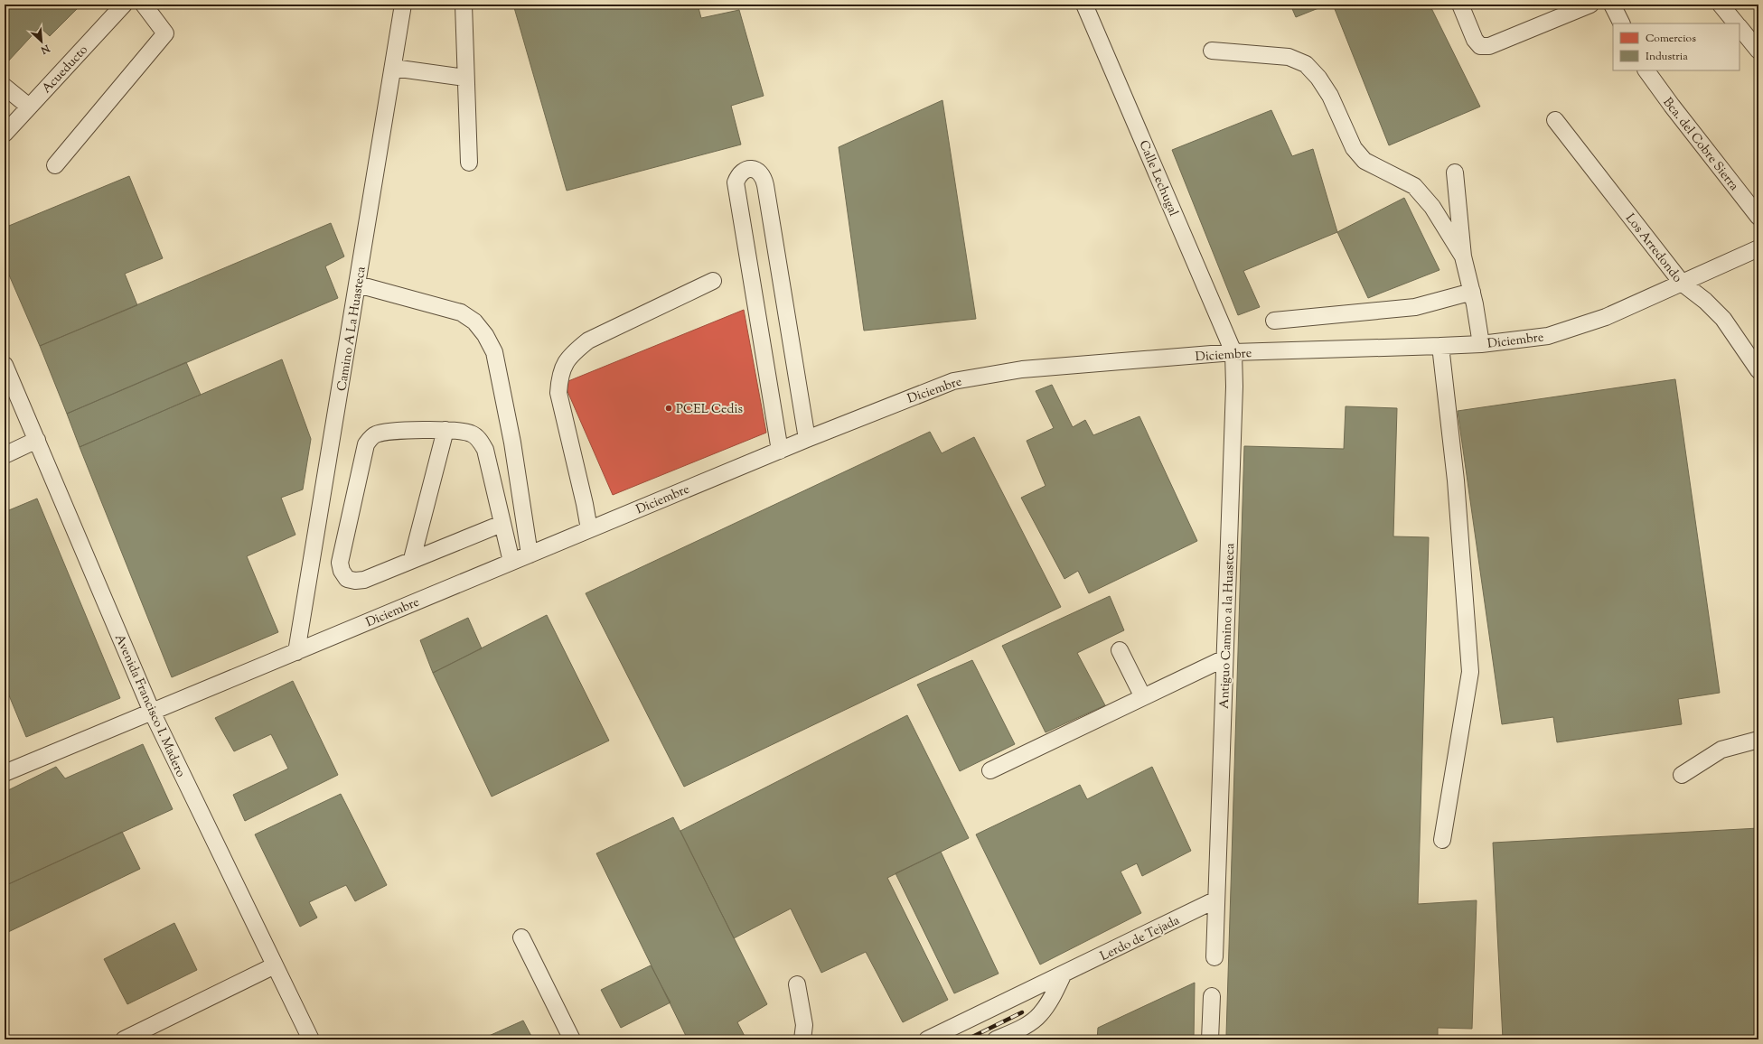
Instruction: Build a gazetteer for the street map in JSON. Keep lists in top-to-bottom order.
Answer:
{
  "streets": {
    "street": [
      "Acueducto",
      "Bca. del Cobre Sierra",
      "Calle Lechugal",
      "Los Arredondo",
      "Camino A La Huasteca",
      "Diciembre",
      "Antiguo Camino a la Huasteca",
      "Avenida Francisco I. Madero",
      "Lerdo de Tejada"
    ]
  },
  "crossings": [
    ["Calle Lechugal", "Diciembre"],
    ["Calle Lechugal", "Antiguo Camino a la Huasteca"],
    ["Los Arredondo", "Diciembre"],
    ["Camino A La Huasteca", "Diciembre"],
    ["Diciembre", "Antiguo Camino a la Huasteca"],
    ["Diciembre", "Avenida Francisco I. Madero"],
    ["Antiguo Camino a la Huasteca", "Lerdo de Tejada"]
  ],
  "places": ["PCEL Cedis"],
  "legend": ["Comercios", "Industria"],
  "north": "bottom right"
}
